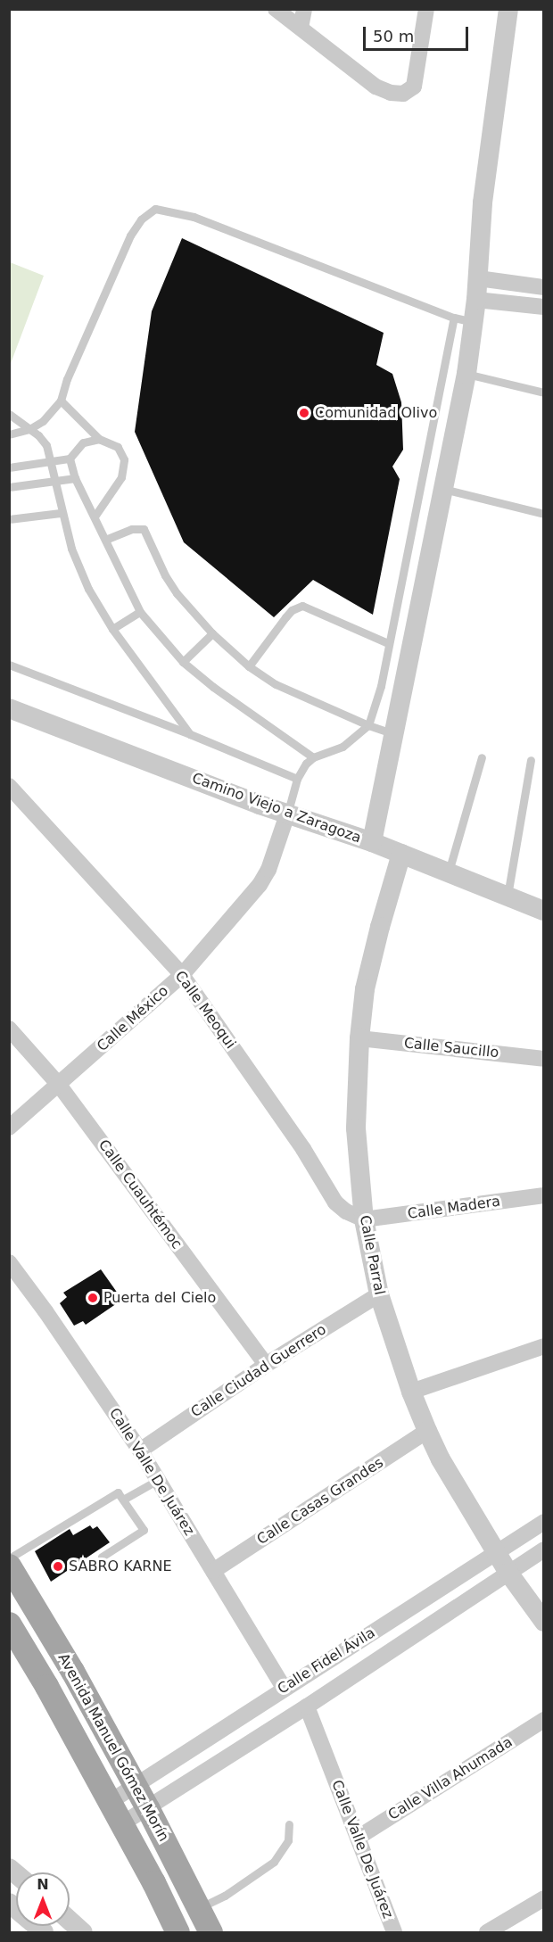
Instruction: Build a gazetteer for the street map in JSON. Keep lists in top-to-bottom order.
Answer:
{
  "streets": {
    "main road": ["Avenida Manuel Gómez Morín"],
    "street": [
      "Camino Viejo a Zaragoza",
      "Calle Meoqui",
      "Calle México",
      "Calle Saucillo",
      "Calle Cuauhtémoc",
      "Calle Madera",
      "Calle Parral",
      "Calle Ciudad Guerrero",
      "Calle Valle De Juárez",
      "Calle Casas Grandes",
      "Calle Fidel Ávila",
      "Calle Villa Ahumada"
    ]
  },
  "crossings": [
    ["Camino Viejo a Zaragoza", "Calle México"],
    ["Camino Viejo a Zaragoza", "Calle Parral"],
    ["Calle Meoqui", "Calle México"],
    ["Calle Meoqui", "Calle Madera"],
    ["Calle Meoqui", "Calle Parral"],
    ["Calle México", "Calle Cuauhtémoc"],
    ["Calle Saucillo", "Calle Parral"],
    ["Calle Cuauhtémoc", "Calle Ciudad Guerrero"],
    ["Calle Madera", "Calle Parral"],
    ["Calle Parral", "Calle Ciudad Guerrero"],
    ["Calle Parral", "Calle Casas Grandes"],
    ["Calle Parral", "Calle Fidel Ávila"],
    ["Calle Ciudad Guerrero", "Calle Valle De Juárez"],
    ["Calle Valle De Juárez", "Calle Casas Grandes"],
    ["Calle Valle De Juárez", "Calle Fidel Ávila"],
    ["Calle Valle De Juárez", "Calle Villa Ahumada"],
    ["Calle Fidel Ávila", "Avenida Manuel Gómez Morín"]
  ],
  "places": ["Comunidad Olivo", "Puerta del Cielo", "SABRO KARNE"],
  "scale_bar": "50 m",
  "north": "top"
}
